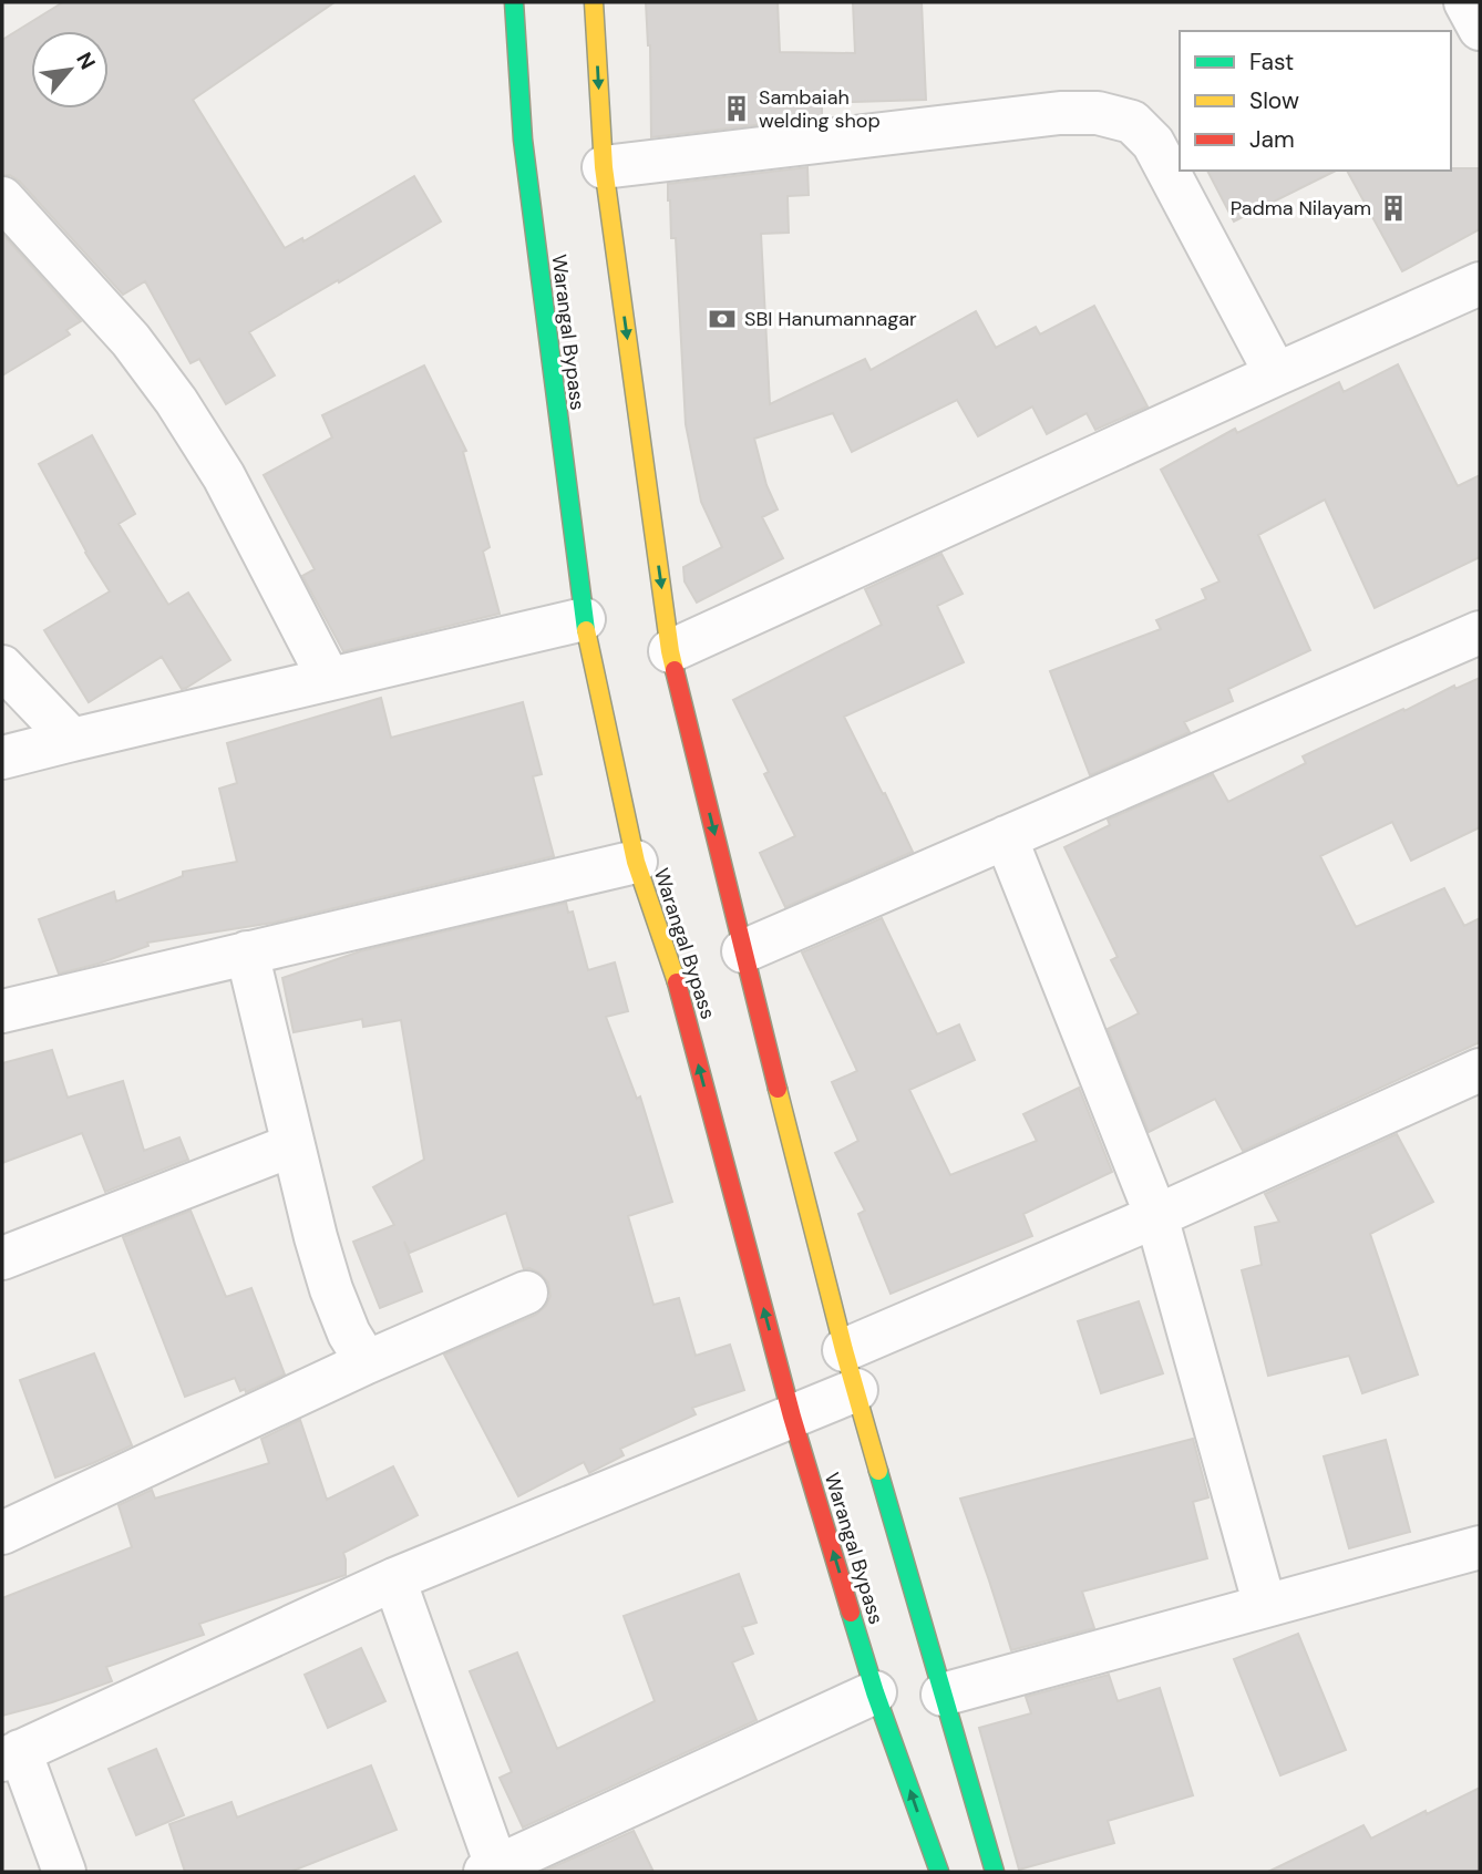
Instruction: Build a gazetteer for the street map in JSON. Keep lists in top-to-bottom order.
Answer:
{
  "streets": {
    "main road": ["Warangal Bypass"]
  },
  "places": {
    "building": ["Sambaiah welding shop", "Padma Nilayam"],
    "bank": ["SBI Hanumannagar"]
  },
  "legend": ["Fast", "Slow", "Jam"],
  "north": "top right"
}
